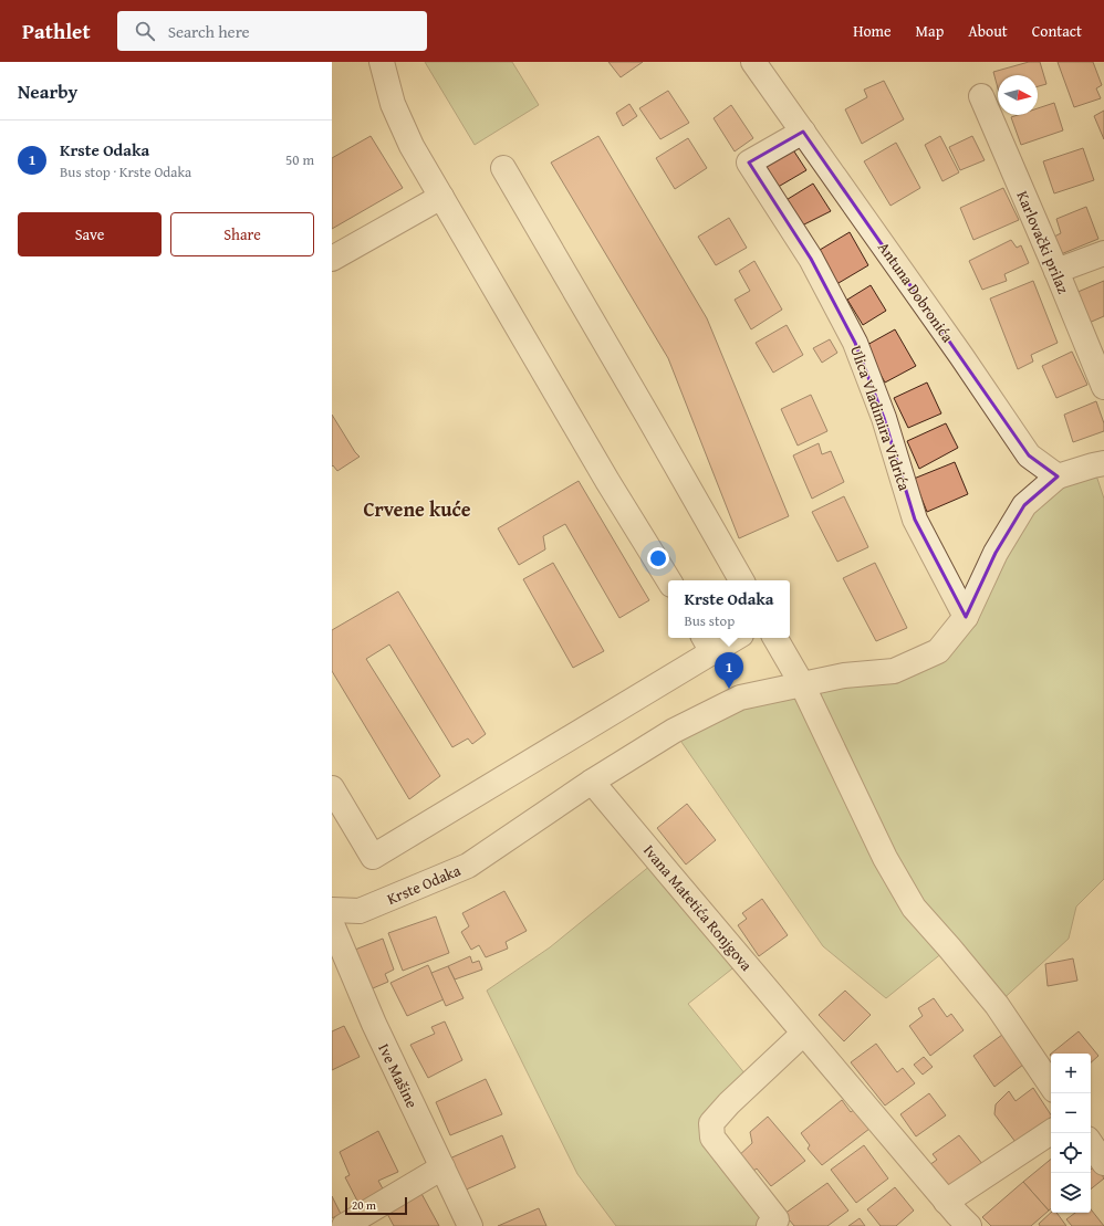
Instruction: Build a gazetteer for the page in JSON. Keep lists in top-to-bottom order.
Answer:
{
  "streets": {
    "street": [
      "Karlovački prilaz",
      "Antuna Dobronića",
      "Ulica Vladimira Vidrića",
      "Krste Odaka",
      "Ivana Matetića Ronjgova",
      "Ive Mašine"
    ]
  },
  "crossings": [
    ["Antuna Dobronića", "Ulica Vladimira Vidrića"],
    ["Antuna Dobronića", "Krste Odaka"],
    ["Ulica Vladimira Vidrića", "Krste Odaka"],
    ["Krste Odaka", "Ivana Matetića Ronjgova"]
  ],
  "districts": ["Crvene kuće"],
  "scale_bar": "20 m",
  "north": "right",
  "page": {
    "header": "Pathlet",
    "search": "Search here",
    "nav": [
      "Home",
      "Map",
      "About",
      "Contact"
    ],
    "heading": "Nearby",
    "list": [
      {
        "mark": "1",
        "name": "Krste Odaka",
        "note": "Bus stop · Krste Odaka",
        "value": "50 m"
      }
    ],
    "buttons": ["Save", "Share"],
    "popup": ["Krste Odaka", "Bus stop"],
    "pins": "1",
    "map_buttons": ["+", "−"],
    "scale": "20 m"
  }
}
